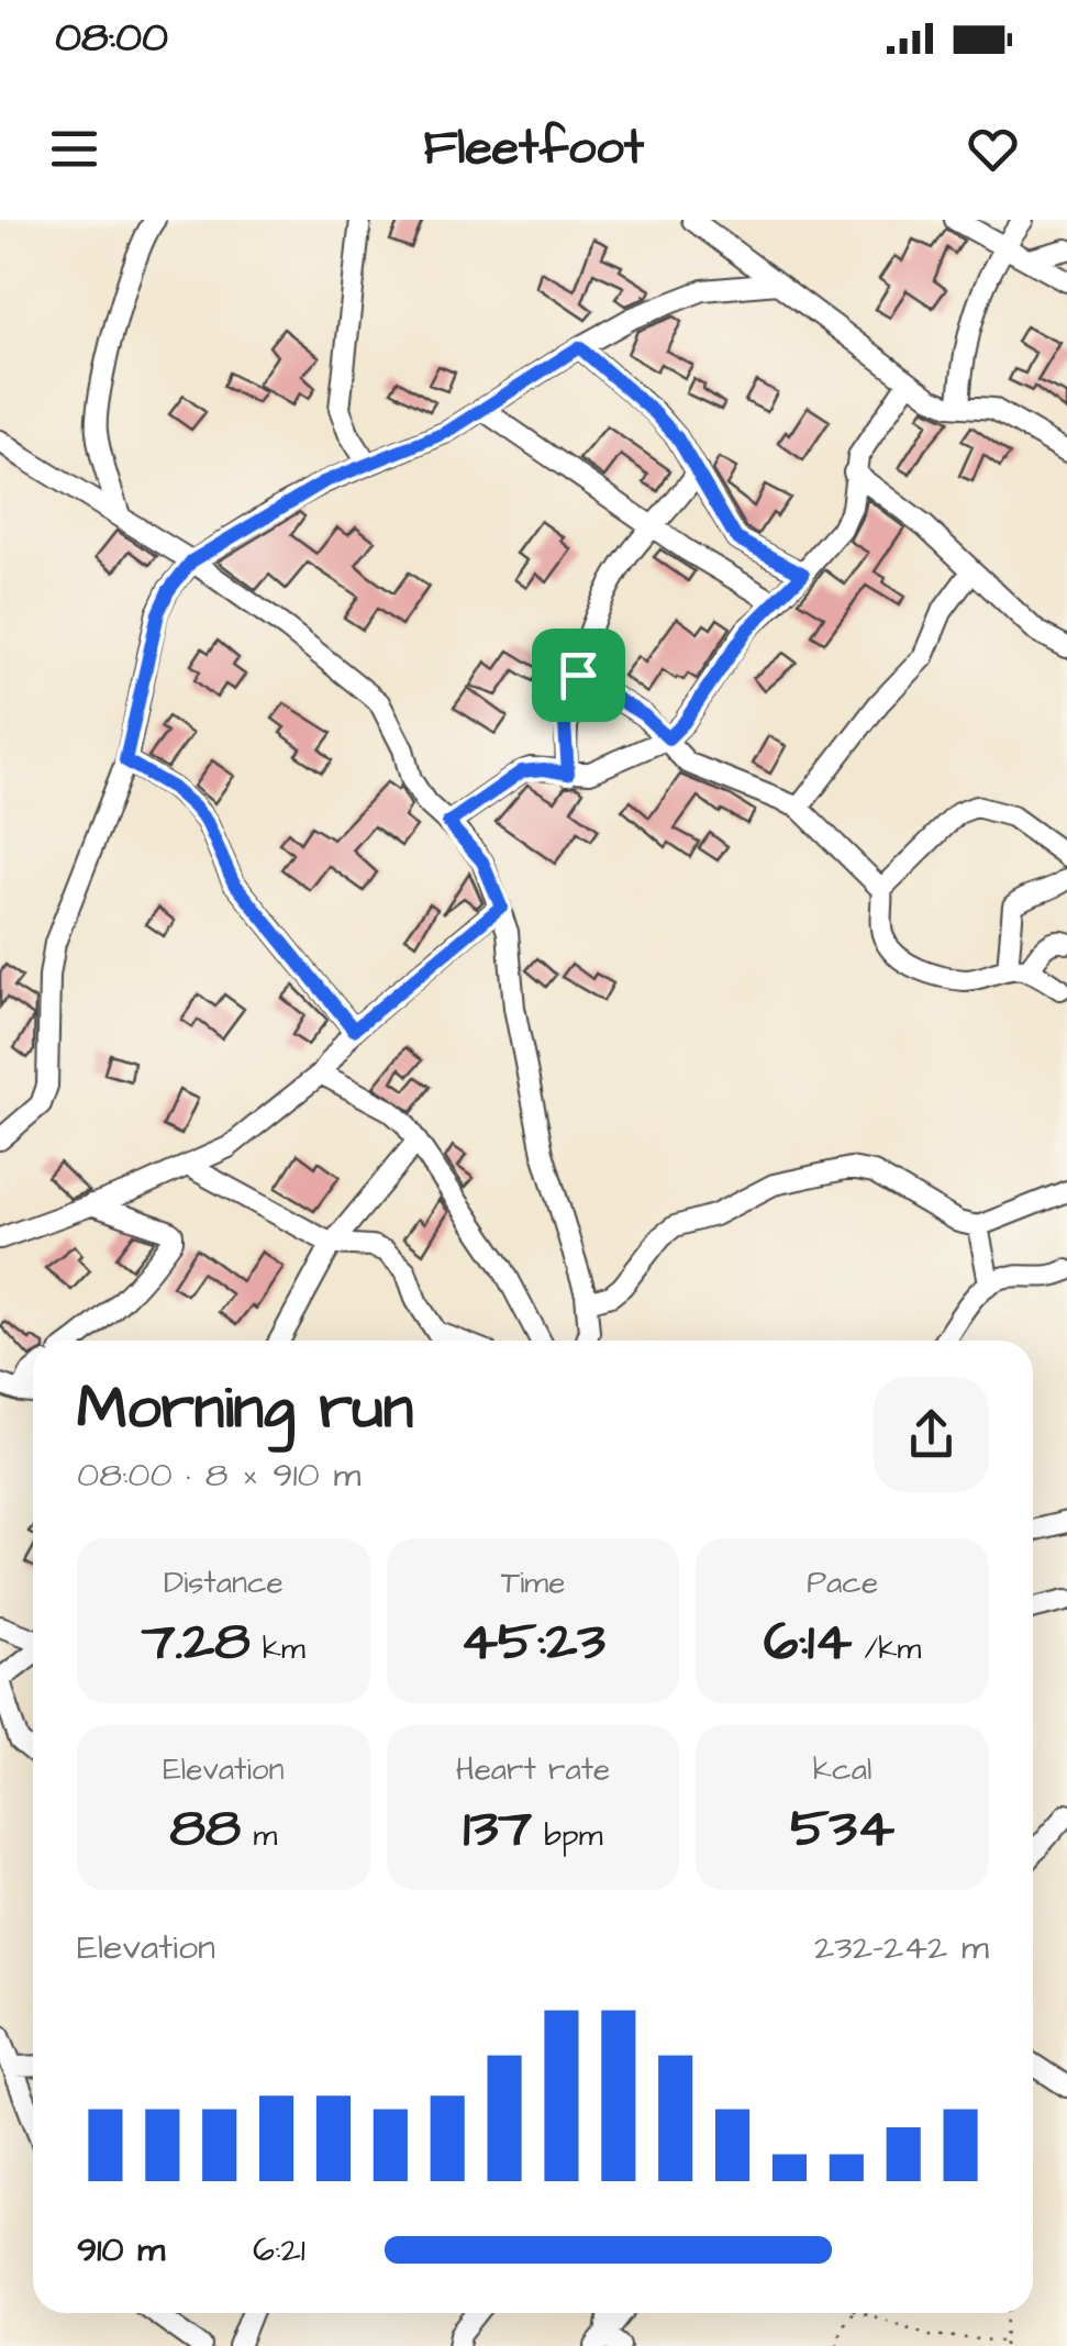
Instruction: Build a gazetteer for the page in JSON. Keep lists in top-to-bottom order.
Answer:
{
  "page": {
    "status": "08:00",
    "header": "Fleetfoot",
    "heading": ["Morning run", "08:00 · 8 × 910 m"],
    "stats": [
      ["Distance", "7.28 km"],
      ["Time", "45:23"],
      ["Pace", "6:14 /km"],
      ["Elevation", "88 m"],
      ["Heart rate", "137 bpm"],
      ["kcal", "534"]
    ],
    "chart": ["Elevation", "232–242 m"],
    "list": [
      {
        "name": "910 m",
        "note": "6:21"
      }
    ]
  }
}
